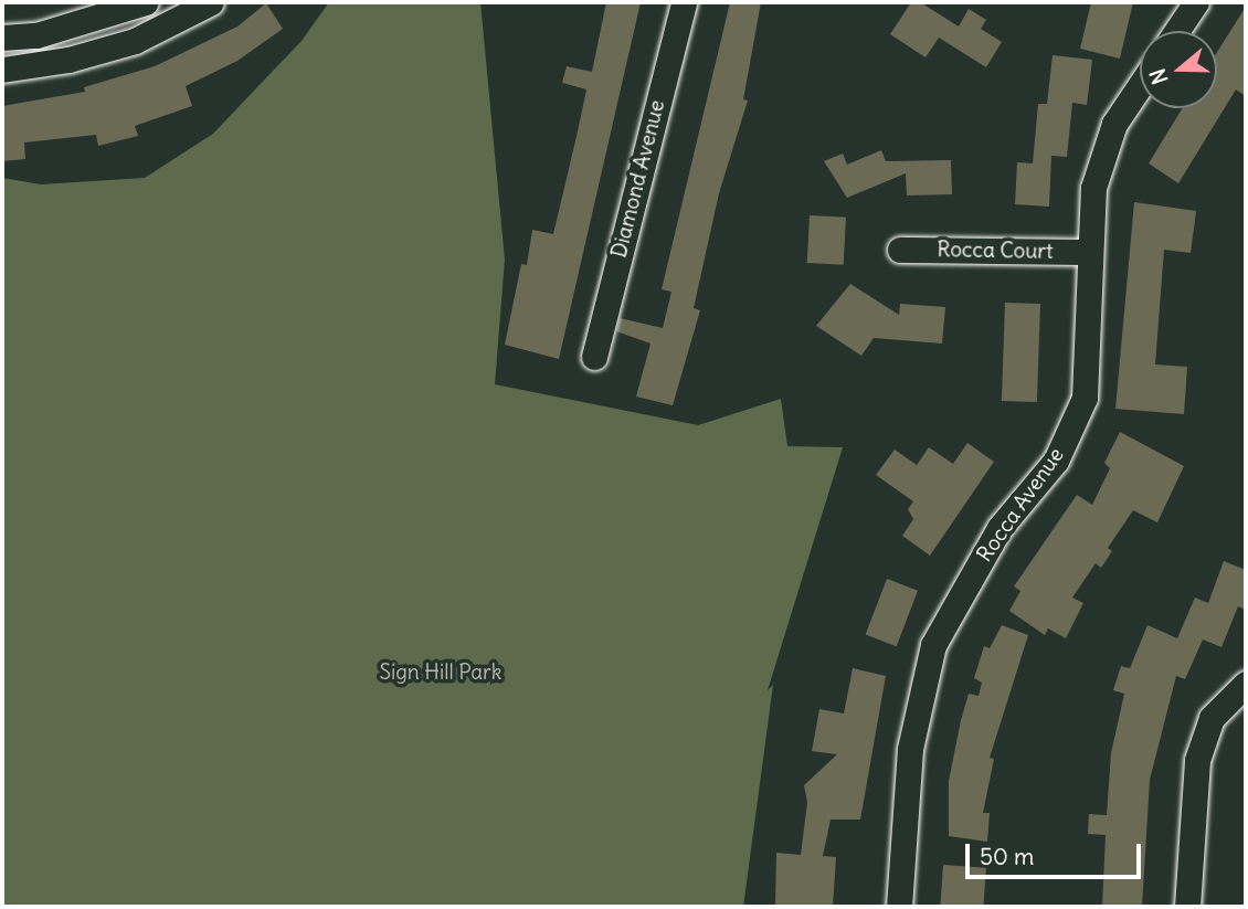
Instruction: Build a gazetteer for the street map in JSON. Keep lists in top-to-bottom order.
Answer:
{
  "streets": {
    "street": ["Diamond Avenue", "Rocca Court", "Rocca Avenue"]
  },
  "crossings": [
    ["Rocca Court", "Rocca Avenue"]
  ],
  "parks": ["Sign Hill Park"],
  "scale_bar": "50 m",
  "north": "left"
}
